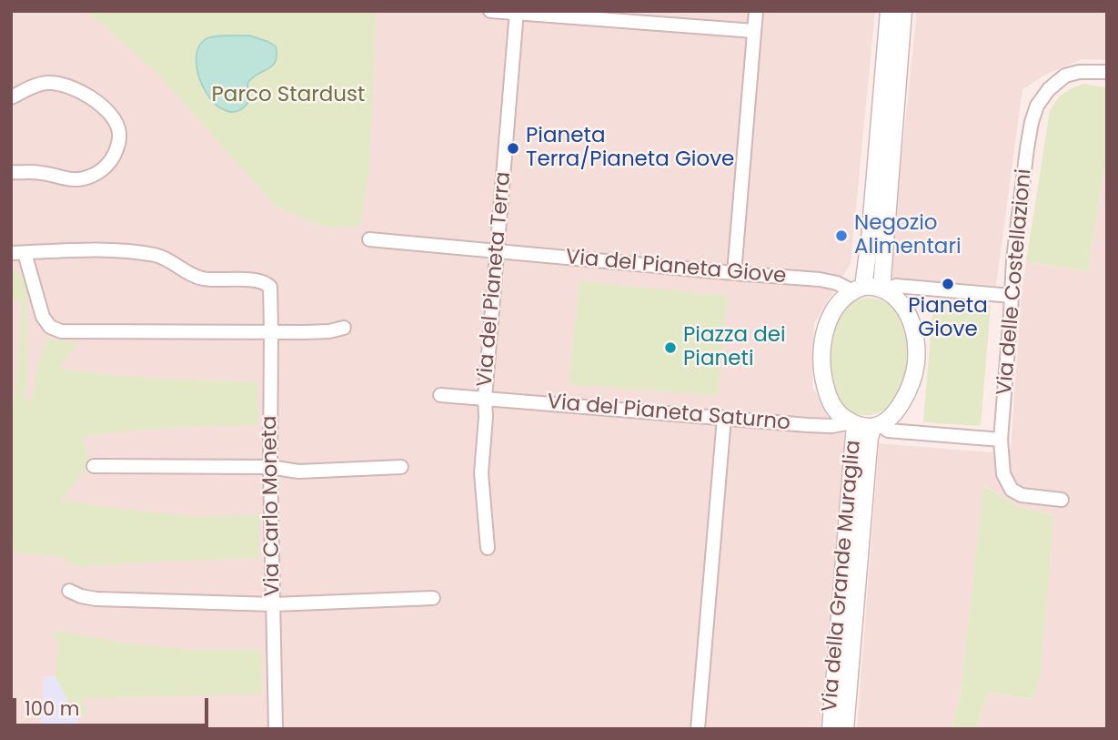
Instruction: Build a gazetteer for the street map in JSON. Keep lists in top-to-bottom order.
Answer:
{
  "streets": {
    "street": [
      "Via del Pianeta Giove",
      "Via del Pianeta Terra",
      "Via delle Costellazioni",
      "Via del Pianeta Saturno",
      "Via Carlo Moneta",
      "Via della Grande Muraglia"
    ]
  },
  "crossings": [
    ["Via del Pianeta Giove", "Via del Pianeta Terra"],
    ["Via del Pianeta Giove", "Via del Pianeta Saturno"],
    ["Via del Pianeta Giove", "Via della Grande Muraglia"],
    ["Via del Pianeta Terra", "Via del Pianeta Saturno"],
    ["Via del Pianeta Saturno", "Via della Grande Muraglia"]
  ],
  "parks": ["Parco Stardust"],
  "places": [
    "Pianeta Terra/Pianeta Giove",
    "Negozio Alimentari",
    "Pianeta Giove",
    "Piazza dei Pianeti"
  ],
  "scale_bar": "100 m"
}
